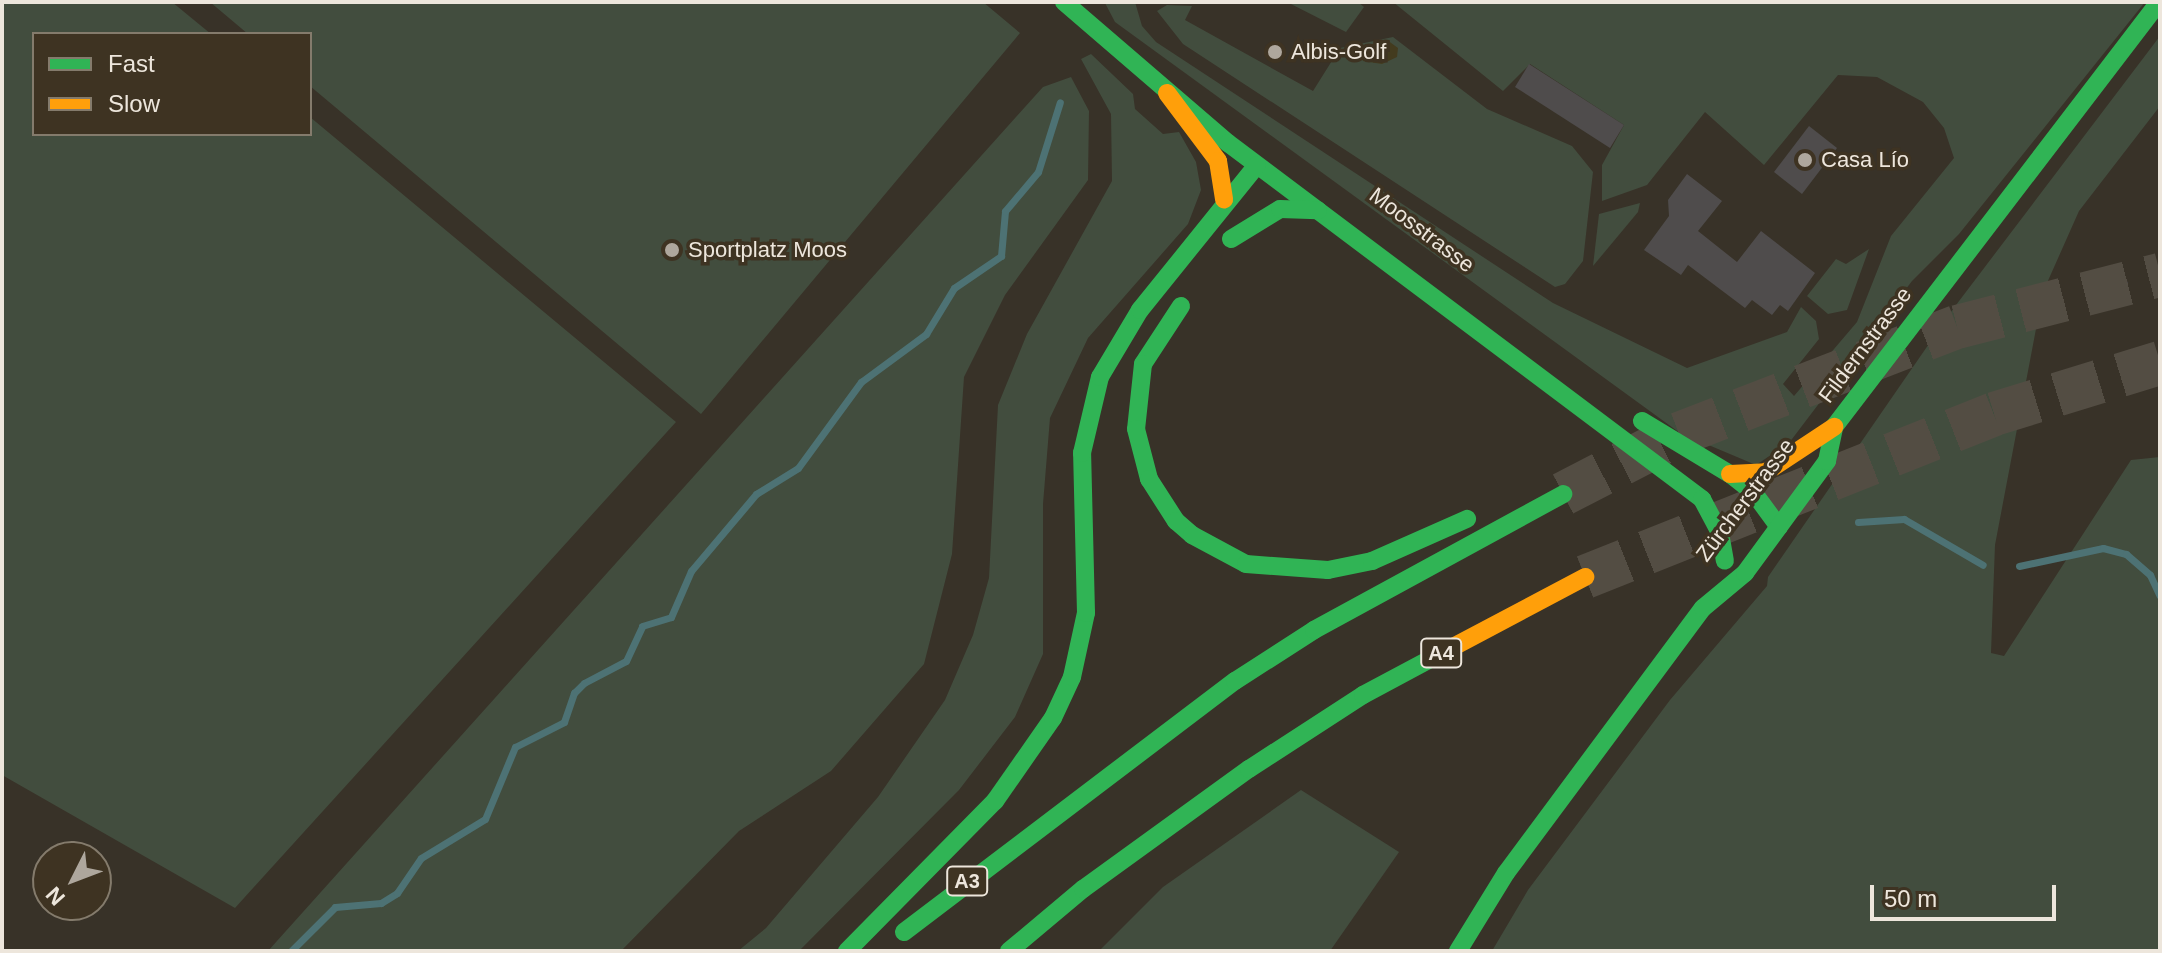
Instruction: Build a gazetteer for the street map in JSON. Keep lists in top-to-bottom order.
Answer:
{
  "streets": {
    "main road": [
      "Fildernstrasse",
      "Zürcherstrasse",
      "A4",
      "A3"
    ]
  },
  "crossings": [
    ["Fildernstrasse", "Zürcherstrasse"]
  ],
  "places": ["Albis-Golf", "Casa Lío", "Sportplatz Moos"],
  "legend": ["Fast", "Slow"],
  "scale_bar": "50 m",
  "north": "bottom left"
}
